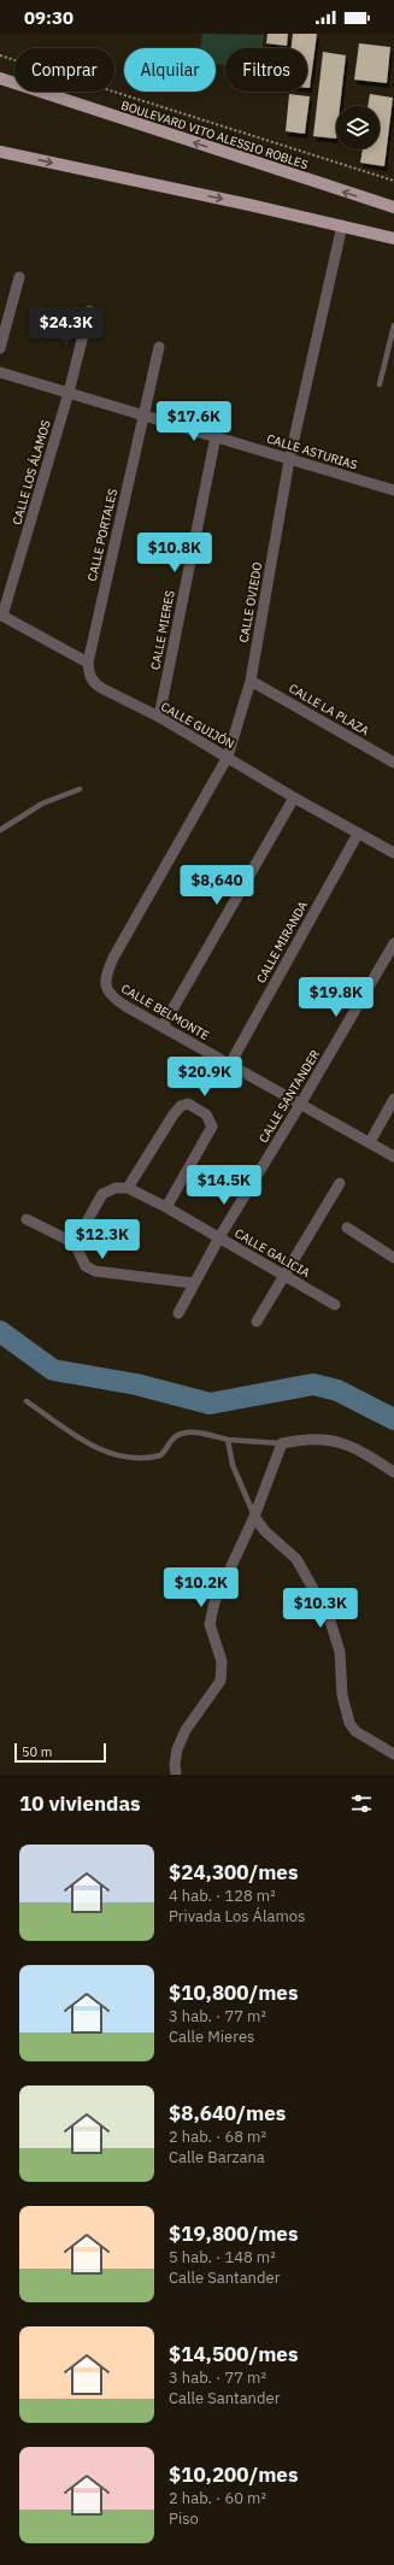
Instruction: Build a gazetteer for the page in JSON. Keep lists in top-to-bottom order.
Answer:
{
  "streets": {
    "main road": ["BOULEVARD VITO ALESSIO ROBLES"],
    "street": [
      "CALLE ASTURIAS",
      "CALLE LOS ÁLAMOS",
      "CALLE PORTALES",
      "CALLE OVIEDO",
      "CALLE MIERES",
      "CALLE LA PLAZA",
      "CALLE GUIJÓN",
      "CALLE MIRANDA",
      "CALLE BELMONTE",
      "CALLE SANTANDER",
      "CALLE GALICIA"
    ]
  },
  "crossings": [
    ["CALLE ASTURIAS", "CALLE LOS ÁLAMOS"],
    ["CALLE ASTURIAS", "CALLE PORTALES"],
    ["CALLE ASTURIAS", "CALLE OVIEDO"],
    ["CALLE ASTURIAS", "CALLE MIERES"],
    ["CALLE PORTALES", "CALLE GUIJÓN"],
    ["CALLE OVIEDO", "CALLE LA PLAZA"],
    ["CALLE OVIEDO", "CALLE GUIJÓN"],
    ["CALLE OVIEDO", "CALLE BELMONTE"],
    ["CALLE MIERES", "CALLE GUIJÓN"],
    ["CALLE GUIJÓN", "CALLE MIRANDA"],
    ["CALLE MIRANDA", "CALLE BELMONTE"],
    ["CALLE BELMONTE", "CALLE SANTANDER"],
    ["CALLE SANTANDER", "CALLE GALICIA"]
  ],
  "scale_bar": "50 m",
  "page": {
    "status": "09:30",
    "chip": ["Comprar", "Alquilar", "Filtros"],
    "price": [
      "$24.3K",
      "$17.6K",
      "$10.8K",
      "$8,640",
      "$19.8K",
      "$20.9K",
      "$14.5K",
      "$12.3K",
      "$10.2K",
      "$10.3K"
    ],
    "scale": "50 m",
    "heading": "10 viviendas",
    "list": [
      {
        "name": "$24,300/mes",
        "note": "4 hab. · 128 m² · Privada Los Álamos"
      },
      {
        "name": "$10,800/mes",
        "note": "3 hab. · 77 m² · Calle Mieres"
      },
      {
        "name": "$8,640/mes",
        "note": "2 hab. · 68 m² · Calle Barzana"
      },
      {
        "name": "$19,800/mes",
        "note": "5 hab. · 148 m² · Calle Santander"
      },
      {
        "name": "$14,500/mes",
        "note": "3 hab. · 77 m² · Calle Santander"
      },
      {
        "name": "$10,200/mes",
        "note": "2 hab. · 60 m² · Piso"
      }
    ]
  }
}
